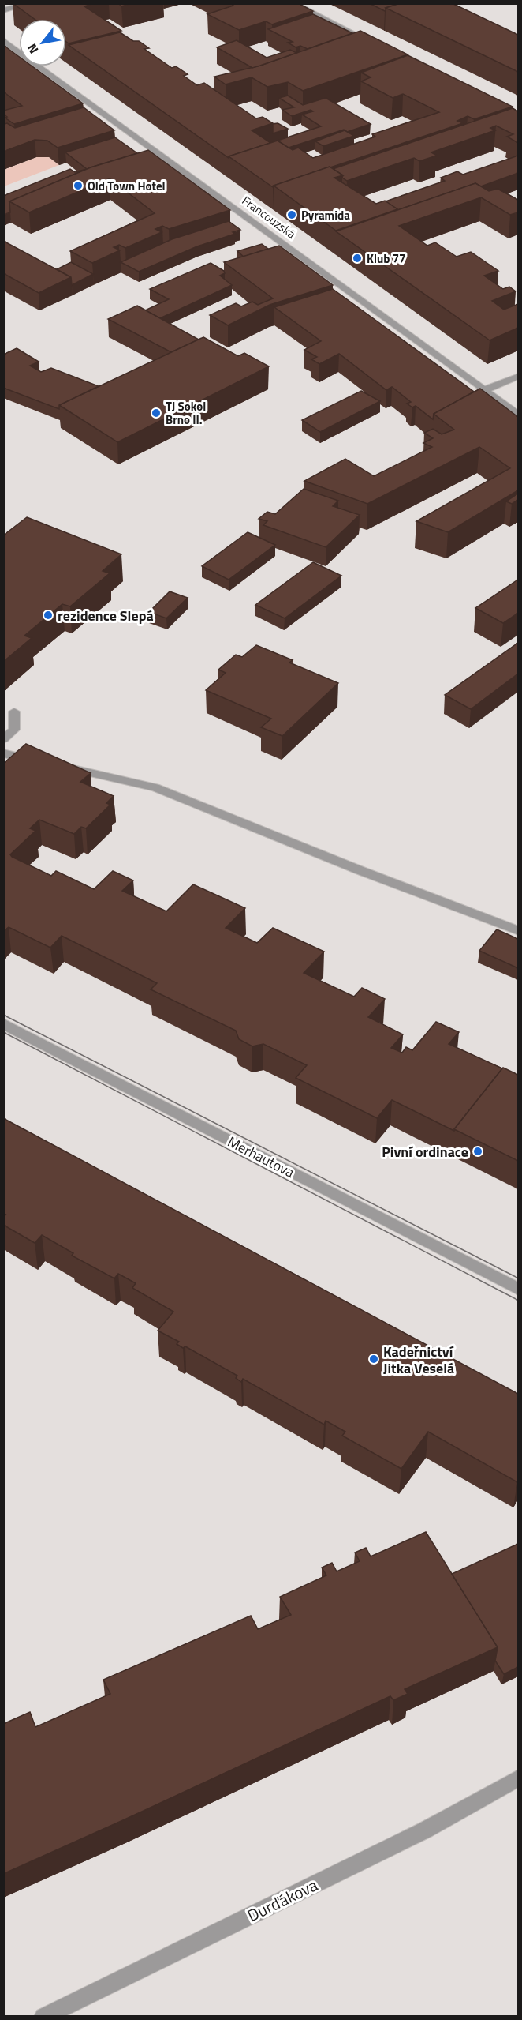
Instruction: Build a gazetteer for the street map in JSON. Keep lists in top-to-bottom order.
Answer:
{
  "streets": {
    "street": ["Francouzská", "Merhautova", "Durďákova"]
  },
  "places": [
    "Old Town Hotel",
    "Pyramida",
    "Klub 77",
    "TJ Sokol Brno II.",
    "rezidence Slepá",
    "Pivní ordinace",
    "Kadeřnictví Jitka Veselá"
  ],
  "north": "bottom left"
}
